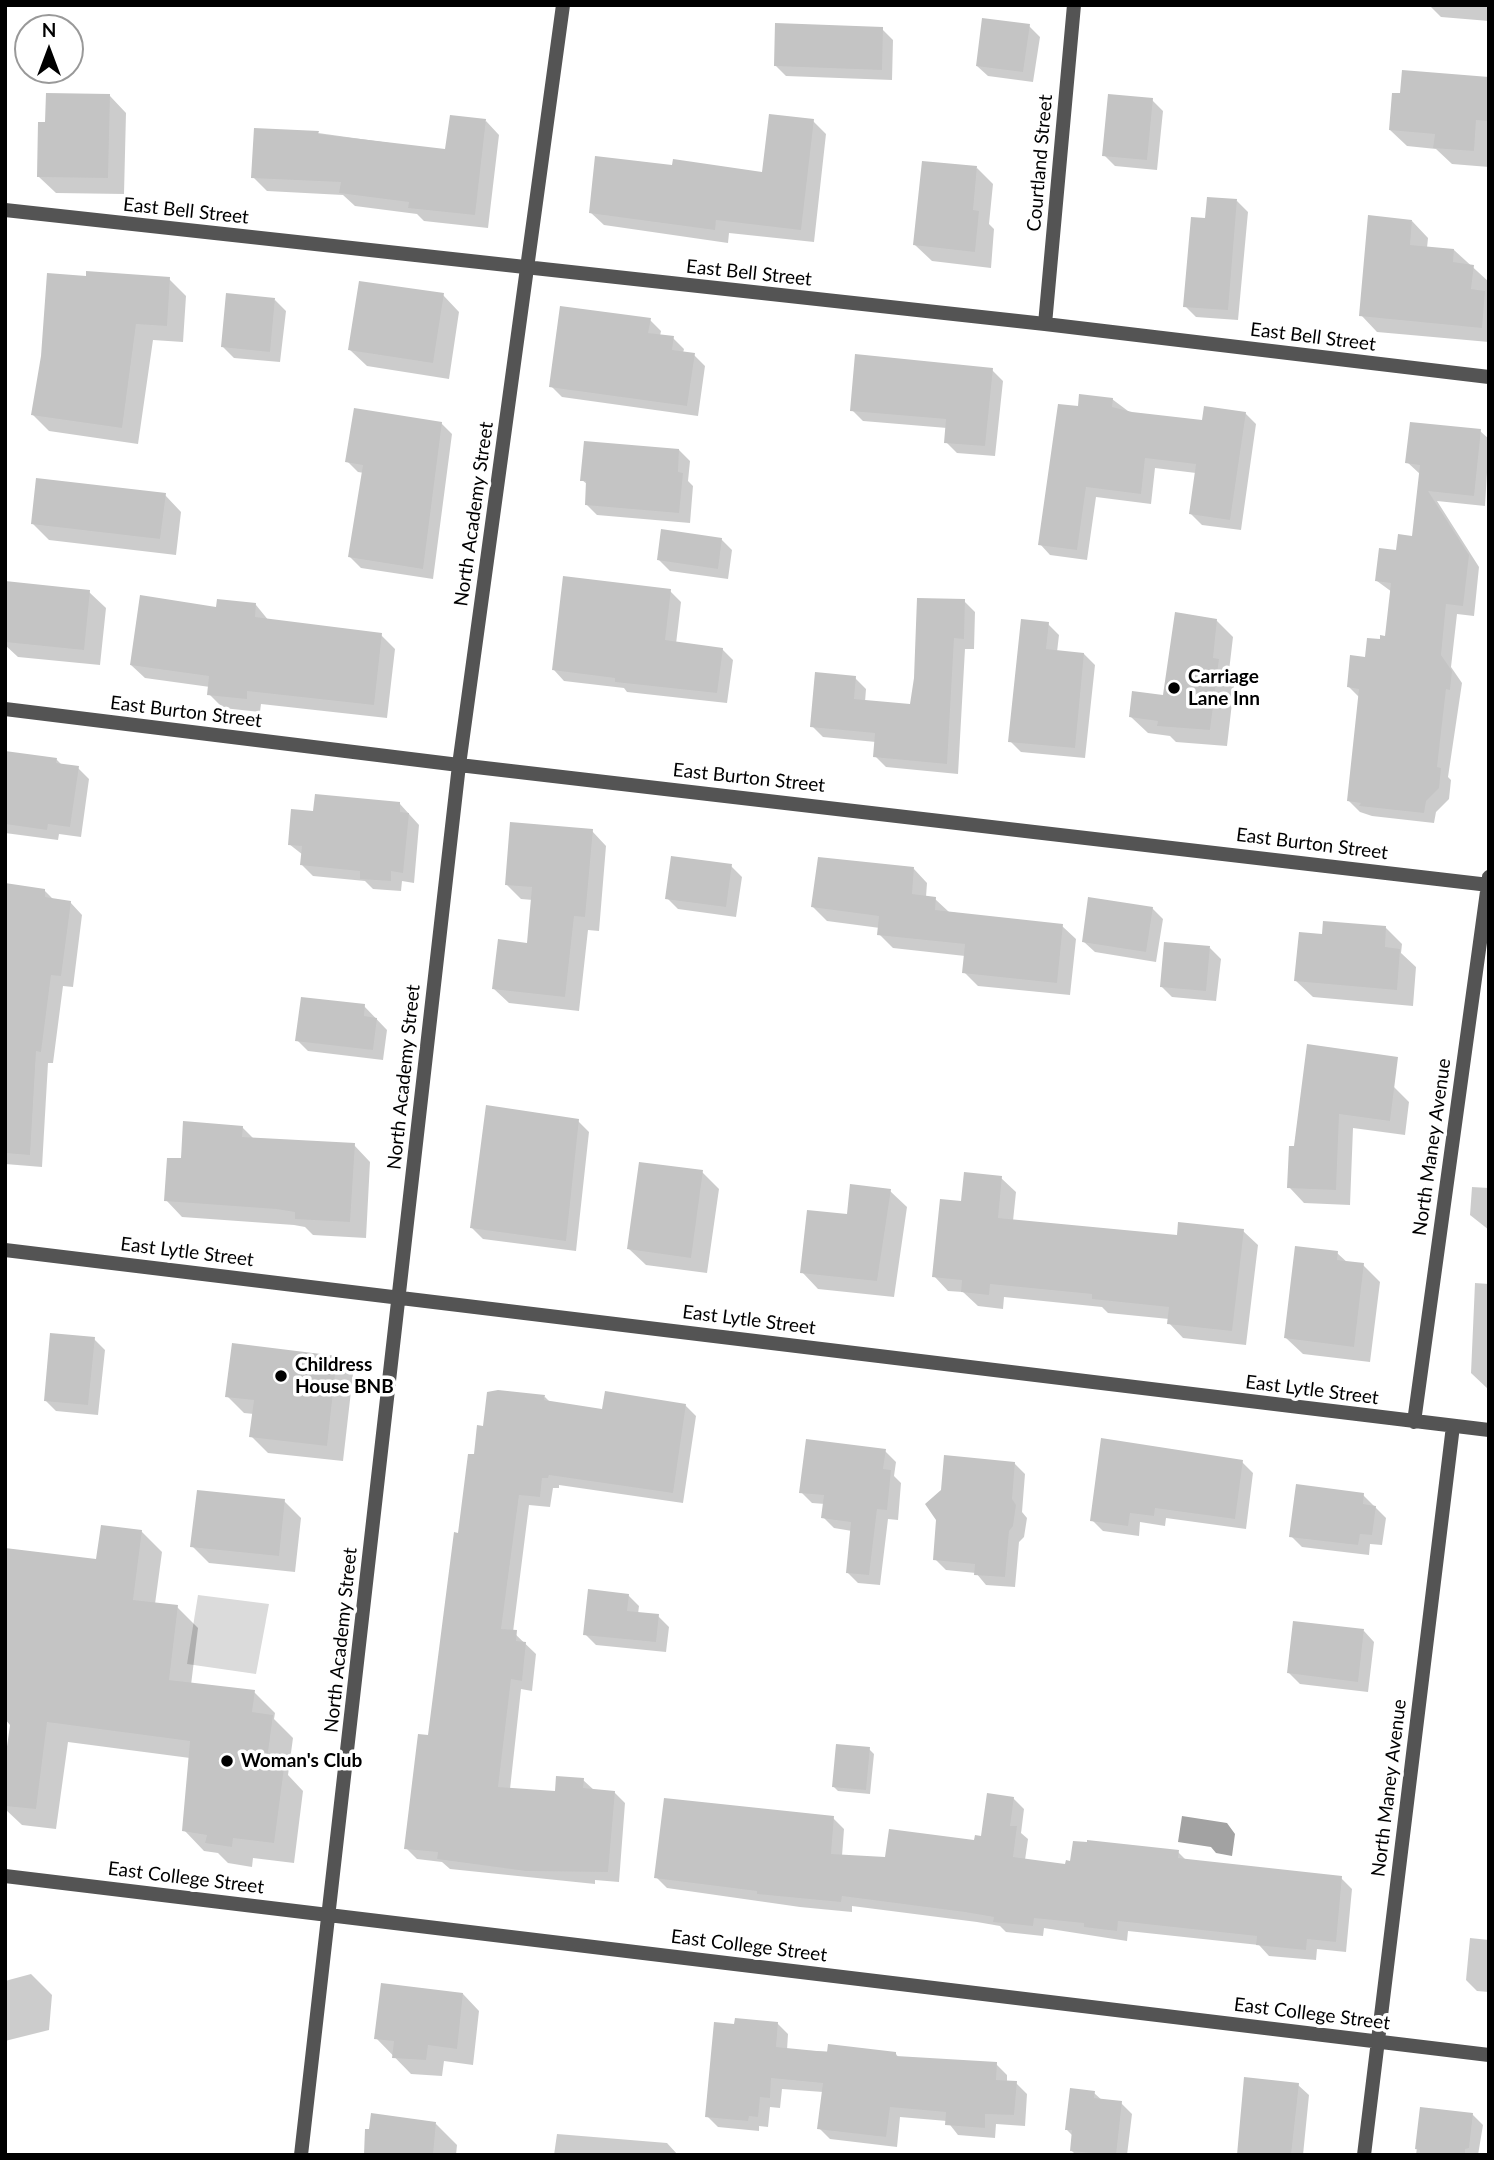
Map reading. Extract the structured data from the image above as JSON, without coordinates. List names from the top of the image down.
{
  "streets": {
    "street": [
      "Courtland Street",
      "East Bell Street",
      "North Academy Street",
      "East Burton Street",
      "North Maney Avenue",
      "East Lytle Street",
      "East College Street"
    ]
  },
  "crossings": [
    ["Courtland Street", "East Bell Street"],
    ["East Bell Street", "North Academy Street"],
    ["North Academy Street", "East Burton Street"],
    ["North Academy Street", "East Lytle Street"],
    ["North Academy Street", "East College Street"],
    ["East Burton Street", "North Maney Avenue"],
    ["North Maney Avenue", "East Lytle Street"],
    ["North Maney Avenue", "East College Street"]
  ],
  "places": ["Carriage Lane Inn", "Childress House BNB", "Woman's Club"],
  "north": "top"
}
